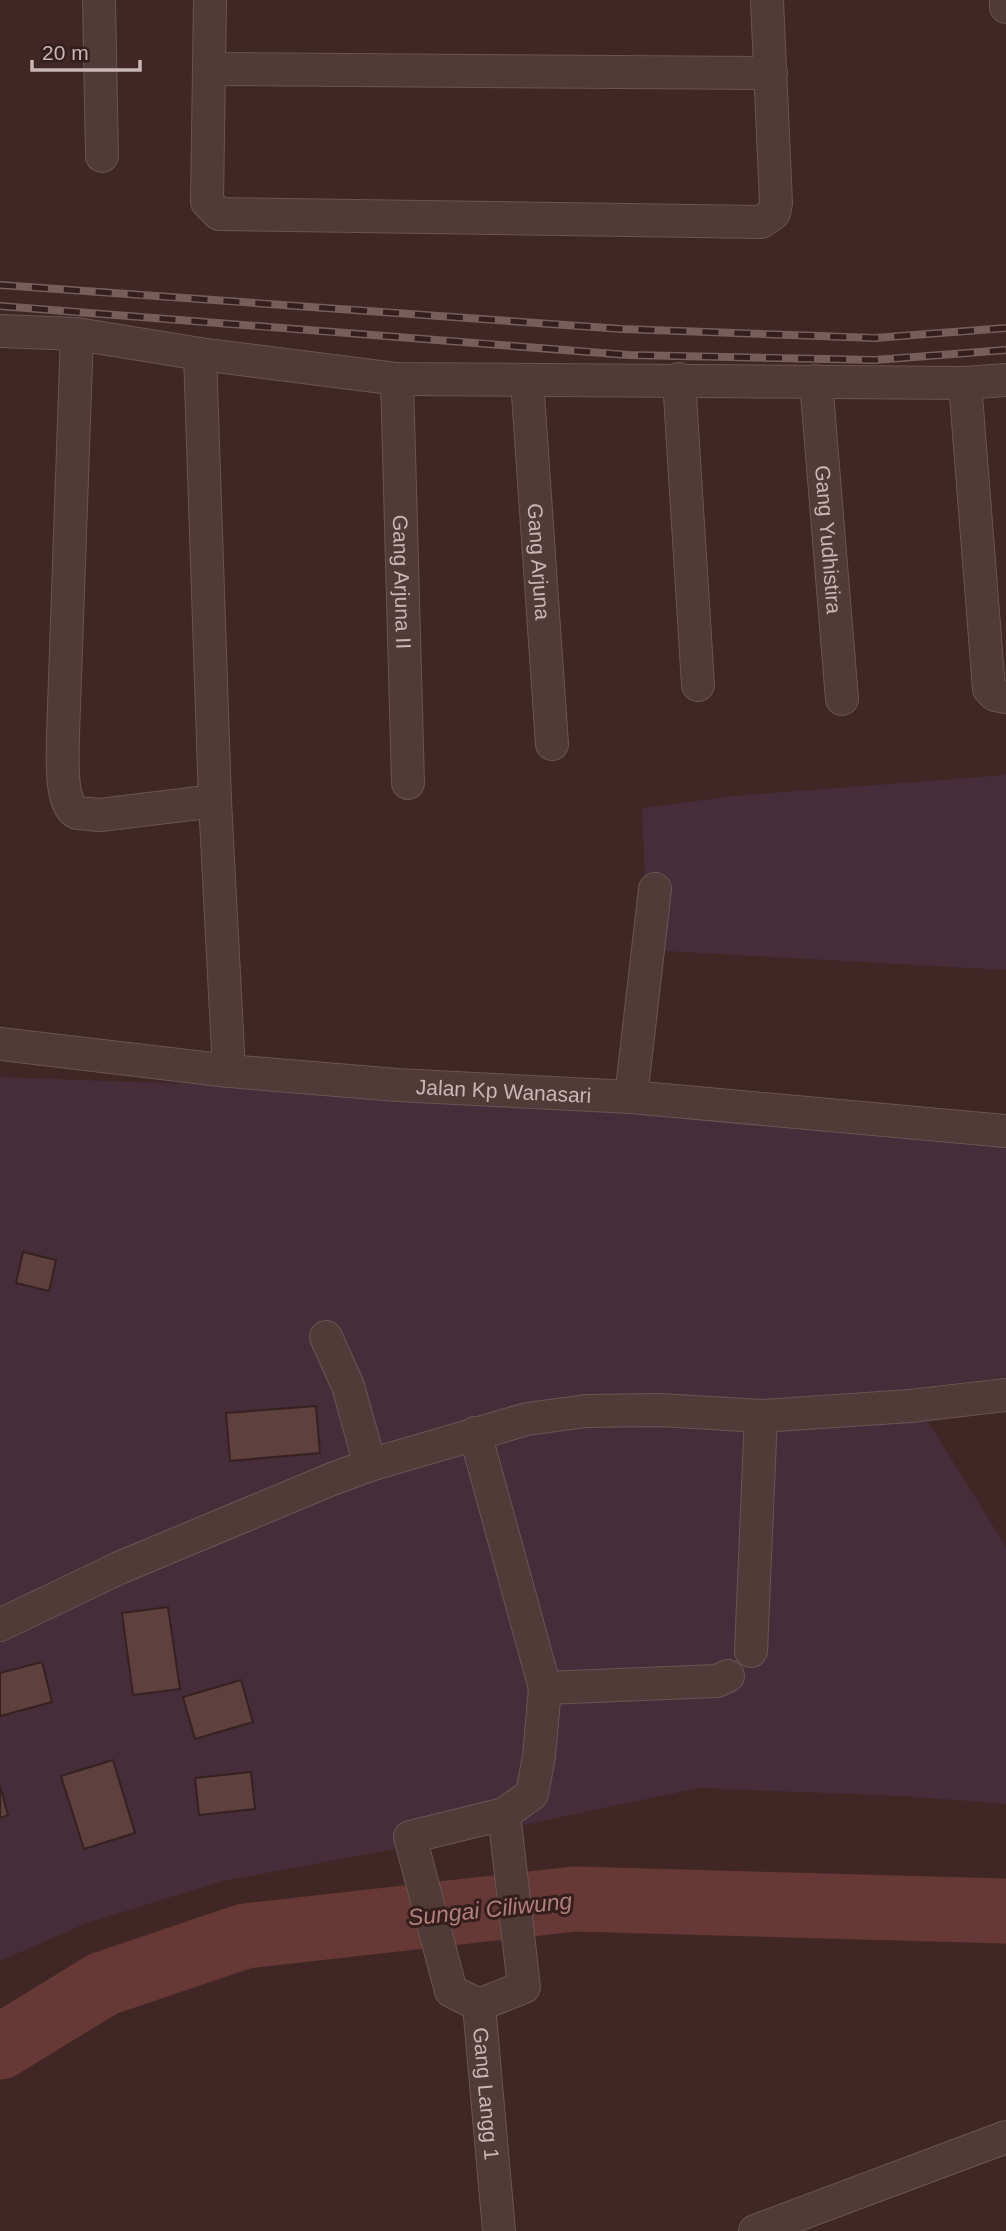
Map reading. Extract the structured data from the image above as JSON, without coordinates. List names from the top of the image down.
{
  "streets": {
    "street": [
      "Gang Yudhistira",
      "Gang Arjuna",
      "Gang Arjuna II",
      "Jalan Kp Wanasari",
      "Gang Langg 1"
    ]
  },
  "water": ["Sungai Ciliwung"],
  "scale_bar": "20 m"
}
